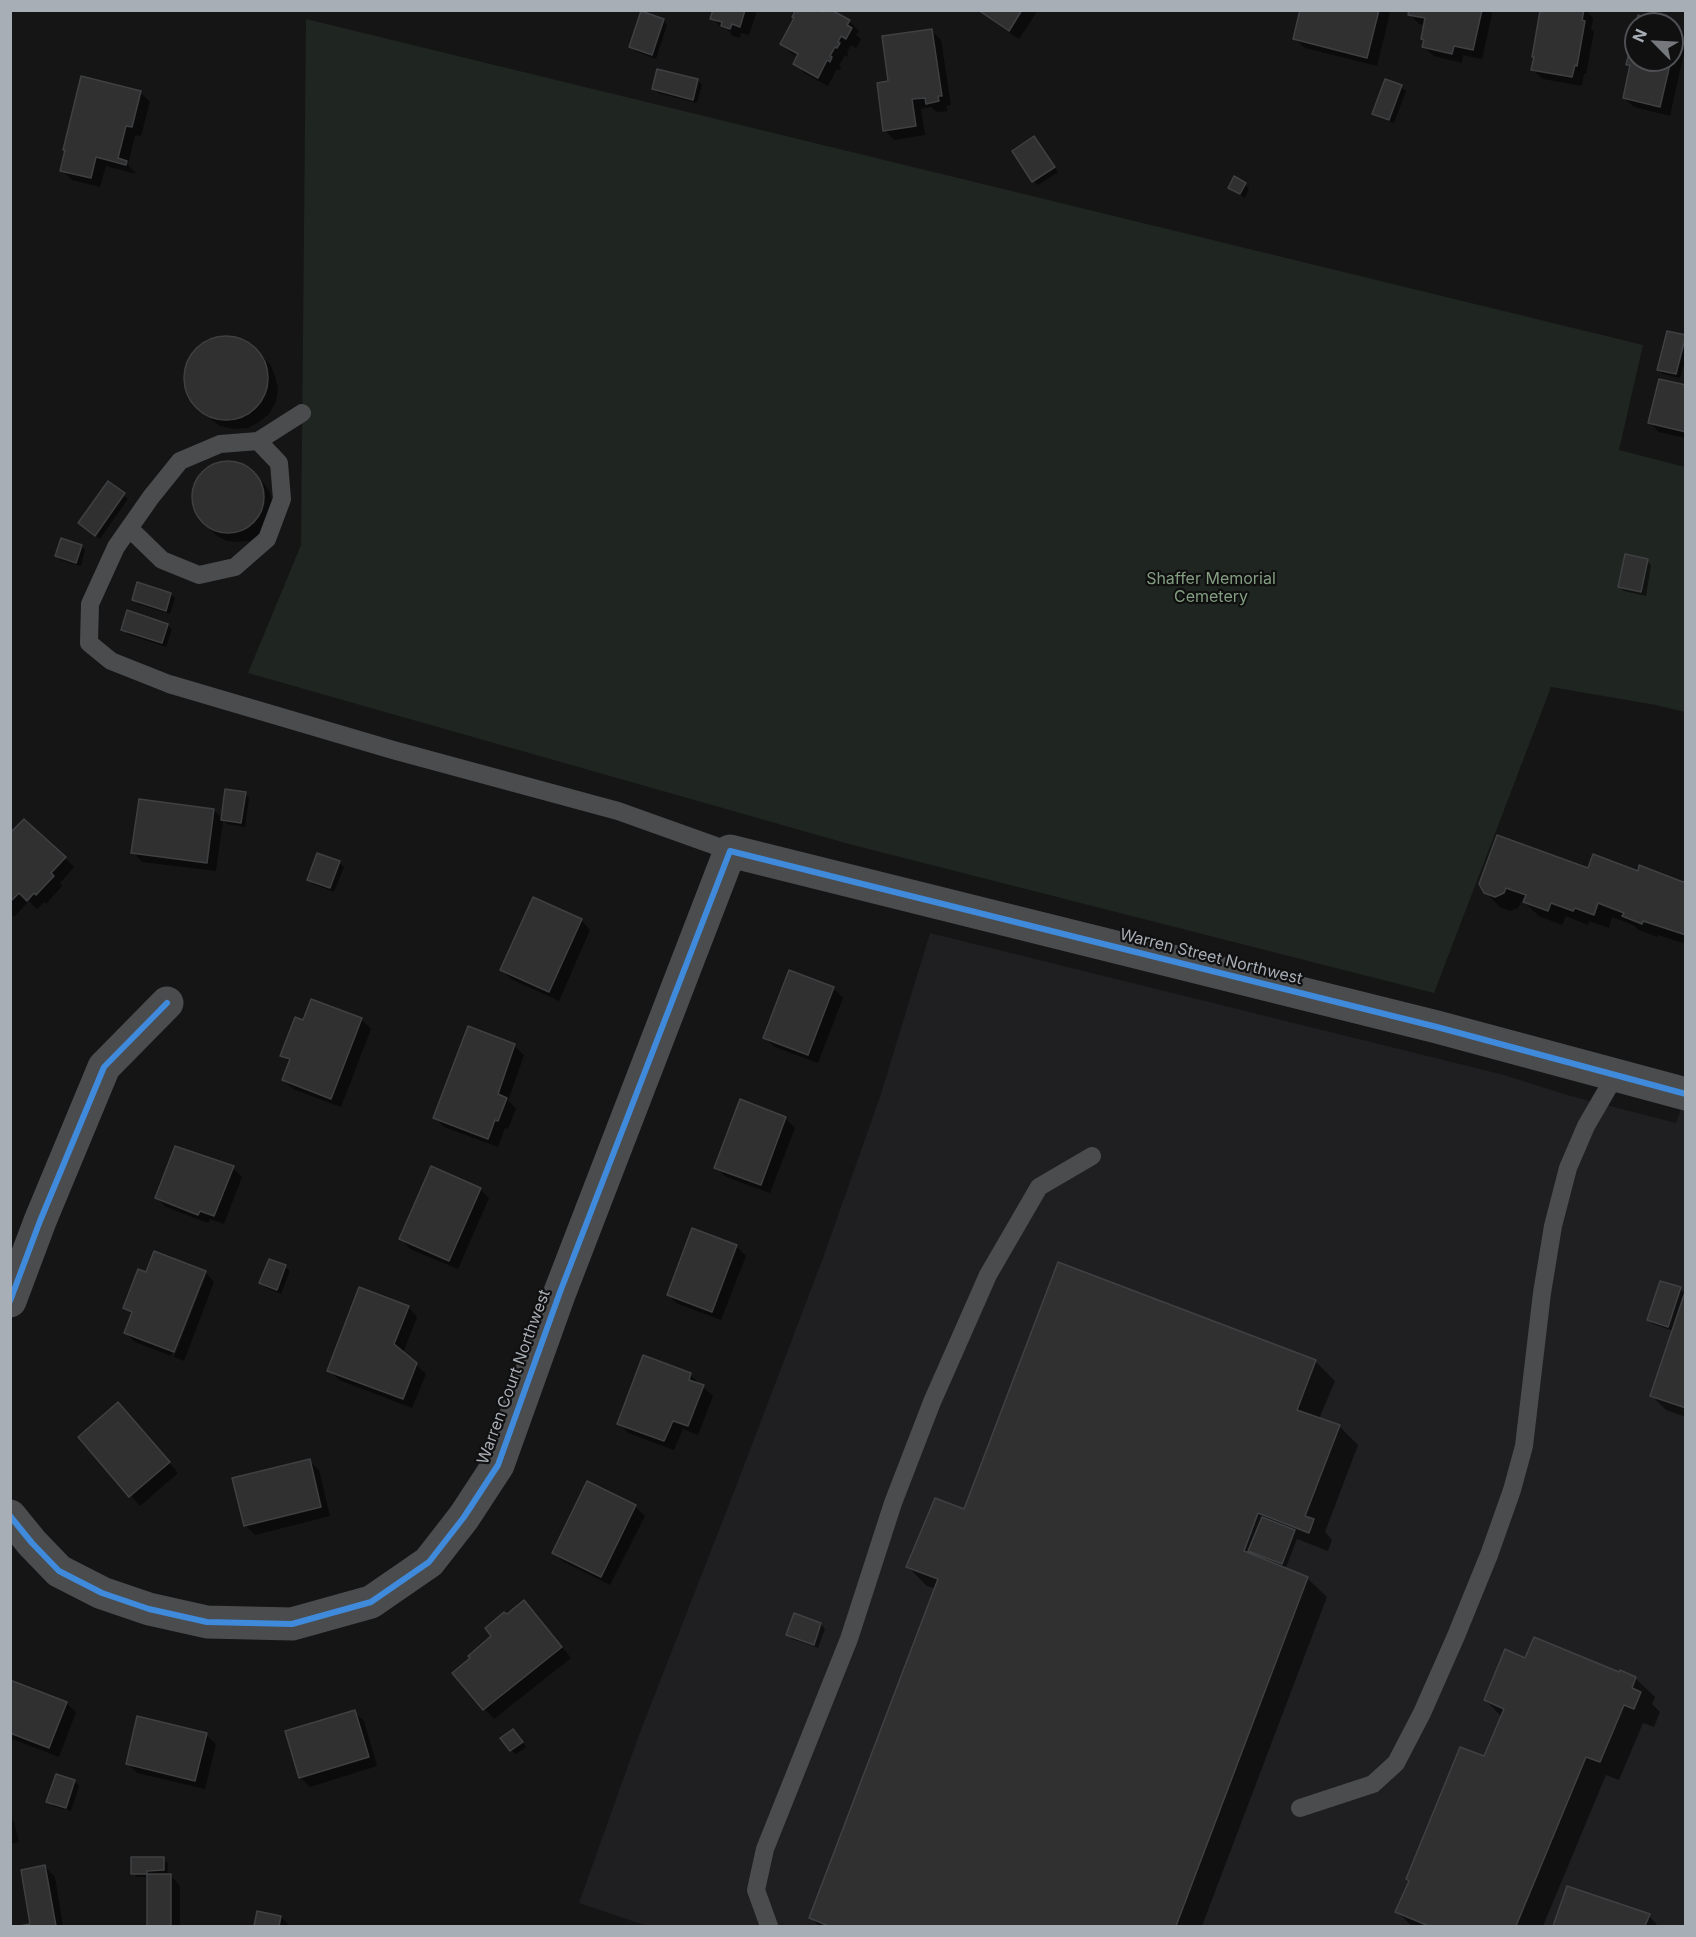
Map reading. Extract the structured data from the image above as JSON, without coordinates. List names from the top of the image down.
{
  "streets": {
    "street": ["Warren Street Northwest", "Warren Court Northwest"]
  },
  "crossings": [
    ["Warren Street Northwest", "Warren Court Northwest"]
  ],
  "parks": ["Shaffer Memorial Cemetery"],
  "north": "top left"
}
